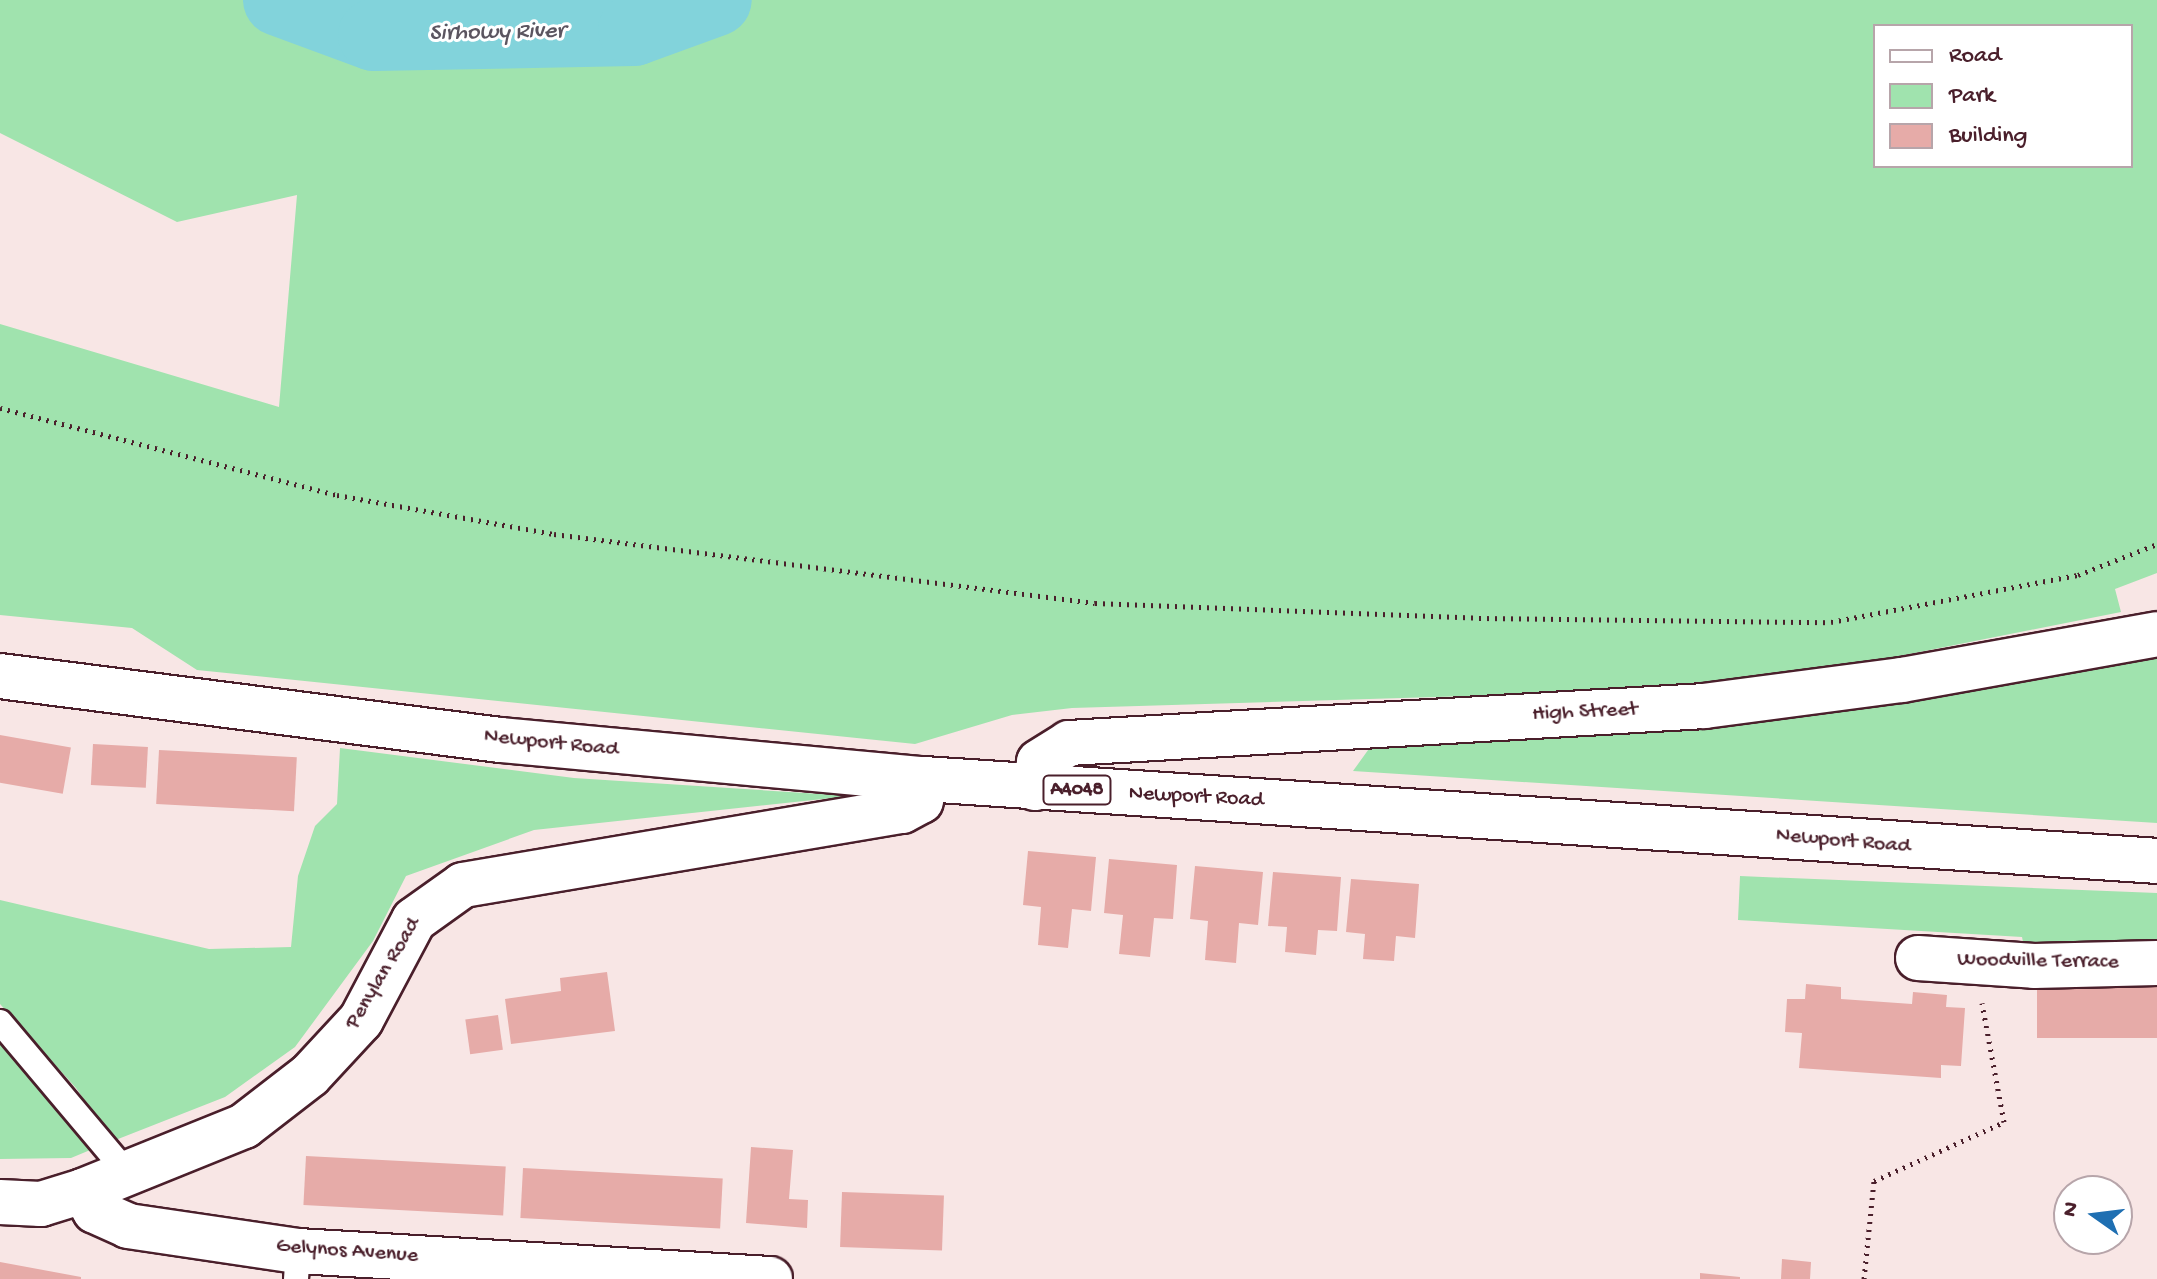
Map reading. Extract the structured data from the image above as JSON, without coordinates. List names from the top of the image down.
{
  "streets": {
    "main road": [
      "High Street",
      "Newport Road",
      "A4048",
      "Woodville Terrace",
      "Penylan Road",
      "Gelynos Avenue"
    ]
  },
  "crossings": [
    ["High Street", "Newport Road"],
    ["Newport Road", "Penylan Road"],
    ["Penylan Road", "Gelynos Avenue"]
  ],
  "water": ["Sirhowy River"],
  "legend": ["Road", "Park", "Building"],
  "north": "left"
}
